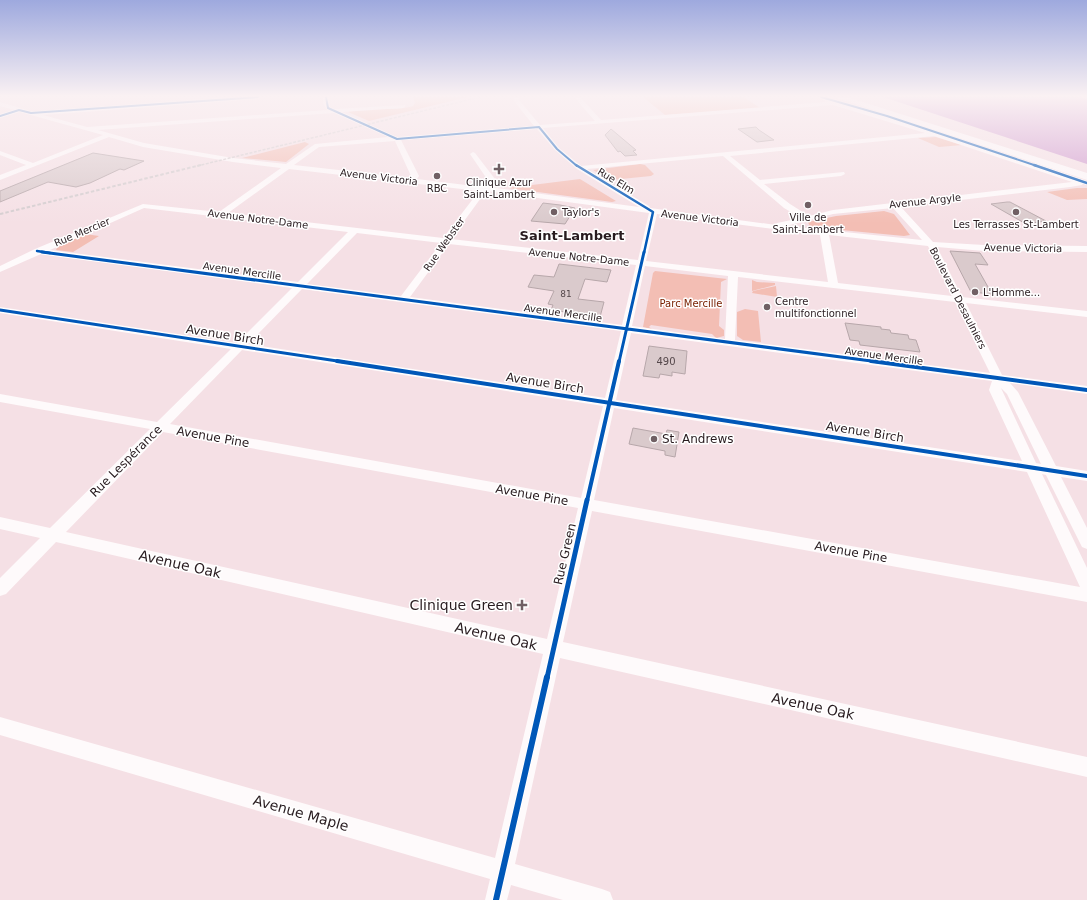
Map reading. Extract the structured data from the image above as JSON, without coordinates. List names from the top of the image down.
{
  "streets": {
    "street": [
      "Avenue Victoria",
      "Rue Elm",
      "Avenue Argyle",
      "Avenue Notre-Dame",
      "Rue Mercier",
      "Rue Webster",
      "Avenue Mercille",
      "Boulevard Desaulniers",
      "Avenue Birch",
      "Avenue Pine",
      "Rue Lespérance",
      "Rue Green",
      "Avenue Oak",
      "Avenue Maple"
    ]
  },
  "crossings": [
    ["Avenue Victoria", "Rue Elm"],
    ["Avenue Victoria", "Avenue Argyle"],
    ["Avenue Victoria", "Rue Webster"],
    ["Avenue Victoria", "Boulevard Desaulniers"],
    ["Avenue Victoria", "Rue Green"],
    ["Rue Elm", "Rue Green"],
    ["Avenue Argyle", "Boulevard Desaulniers"],
    ["Avenue Notre-Dame", "Rue Mercier"],
    ["Avenue Notre-Dame", "Rue Webster"],
    ["Avenue Notre-Dame", "Boulevard Desaulniers"],
    ["Avenue Notre-Dame", "Rue Lespérance"],
    ["Avenue Notre-Dame", "Rue Green"],
    ["Rue Mercier", "Avenue Mercille"],
    ["Rue Webster", "Avenue Mercille"],
    ["Avenue Mercille", "Boulevard Desaulniers"],
    ["Avenue Mercille", "Rue Lespérance"],
    ["Avenue Mercille", "Rue Green"],
    ["Boulevard Desaulniers", "Avenue Birch"],
    ["Avenue Birch", "Rue Lespérance"],
    ["Avenue Birch", "Rue Green"],
    ["Avenue Pine", "Rue Lespérance"],
    ["Avenue Pine", "Rue Green"],
    ["Rue Lespérance", "Avenue Oak"],
    ["Rue Green", "Avenue Oak"],
    ["Rue Green", "Avenue Maple"]
  ],
  "districts": ["Saint-Lambert"],
  "parks": ["Parc Mercille"],
  "places": {
    "health": ["Clinique Azur Saint-Lambert", "Clinique Green"],
    "other": [
      "RBC",
      "Ville de Saint-Lambert",
      "Taylor's",
      "Les Terrasses St-Lambert",
      "L'Homme...",
      "Centre multifonctionnel",
      "St. Andrews"
    ]
  },
  "house_numbers": ["81", "490"]
}
